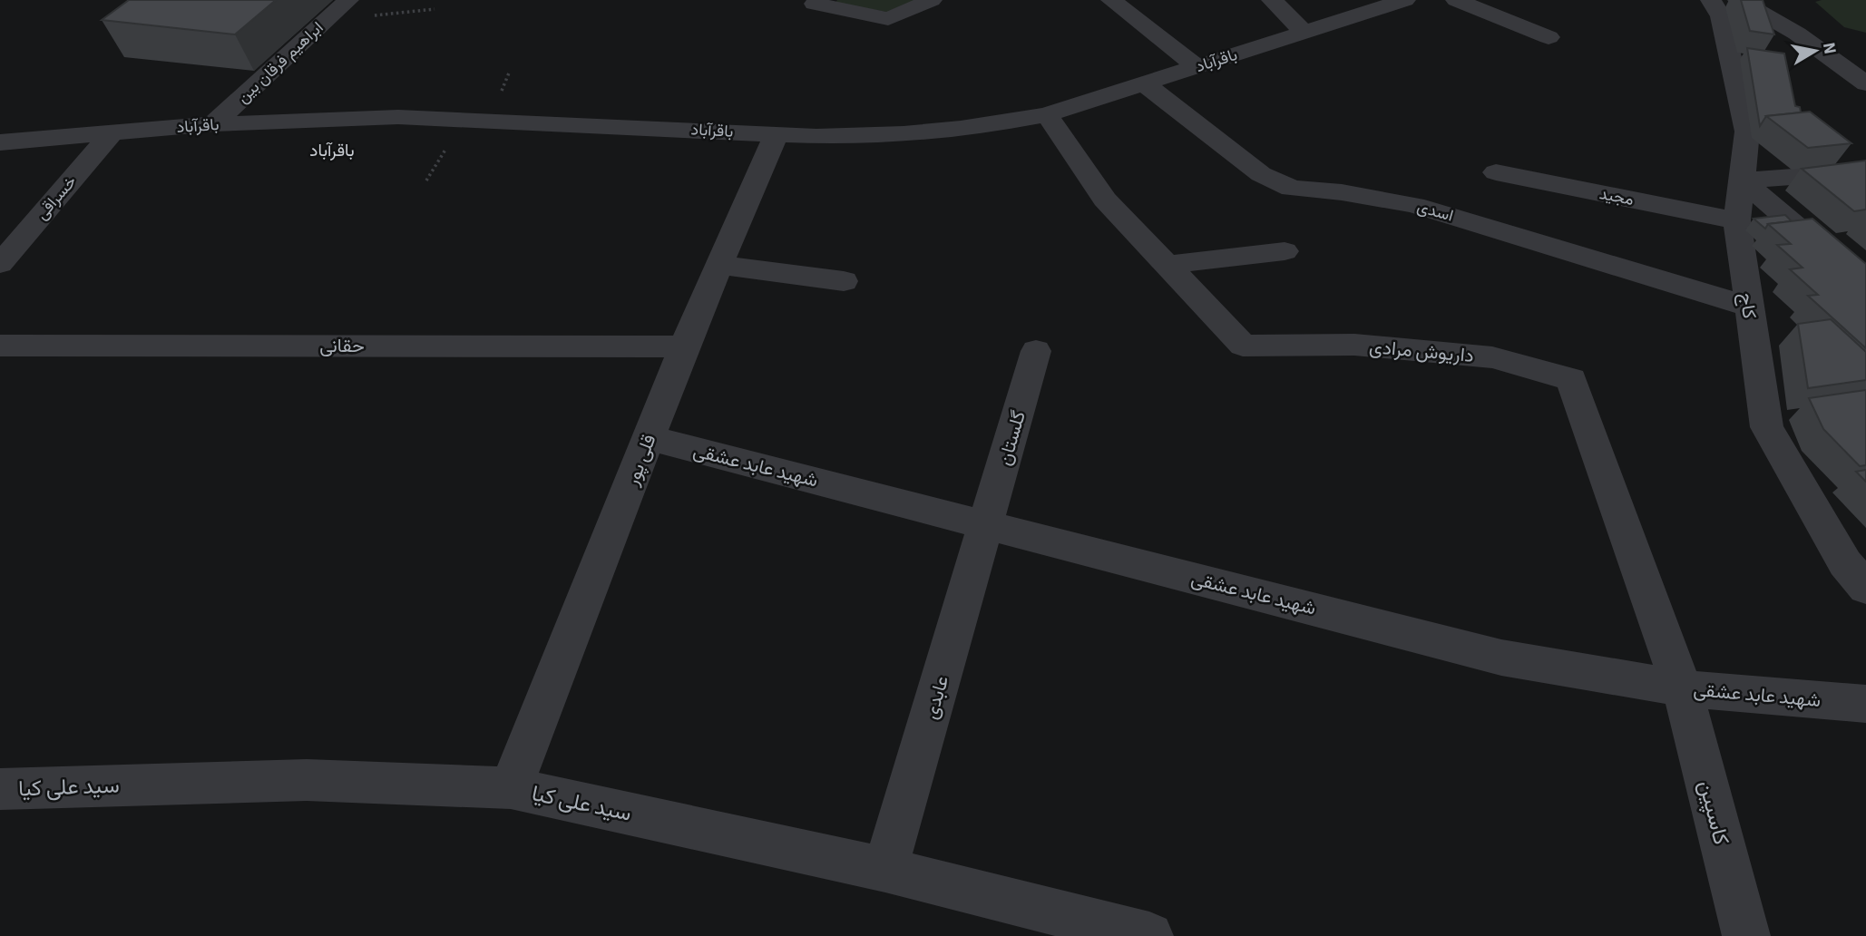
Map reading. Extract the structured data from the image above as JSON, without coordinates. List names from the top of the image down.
{
  "streets": {
    "street": [
      "باقرآباد",
      "ابراهیم فرقان بین",
      "مجید",
      "خسراقی",
      "اسدی",
      "کاج",
      "حقانی",
      "داریوش مرادی",
      "گلستان",
      "قلی پور",
      "شهید عابد عشقی",
      "عابدی",
      "سید علی کیا",
      "کاسپین"
    ]
  },
  "crossings": [
    ["باقرآباد", "ابراهیم فرقان بین"],
    ["باقرآباد", "خسراقی"],
    ["باقرآباد", "اسدی"],
    ["باقرآباد", "داریوش مرادی"],
    ["باقرآباد", "قلی پور"],
    ["مجید", "کاج"],
    ["اسدی", "کاج"],
    ["حقانی", "قلی پور"],
    ["داریوش مرادی", "شهید عابد عشقی"],
    ["داریوش مرادی", "کاسپین"],
    ["گلستان", "شهید عابد عشقی"],
    ["گلستان", "عابدی"],
    ["قلی پور", "شهید عابد عشقی"],
    ["قلی پور", "سید علی کیا"],
    ["شهید عابد عشقی", "عابدی"],
    ["شهید عابد عشقی", "کاسپین"],
    ["عابدی", "سید علی کیا"]
  ],
  "districts": ["باقرآباد"],
  "north": "right"
}
